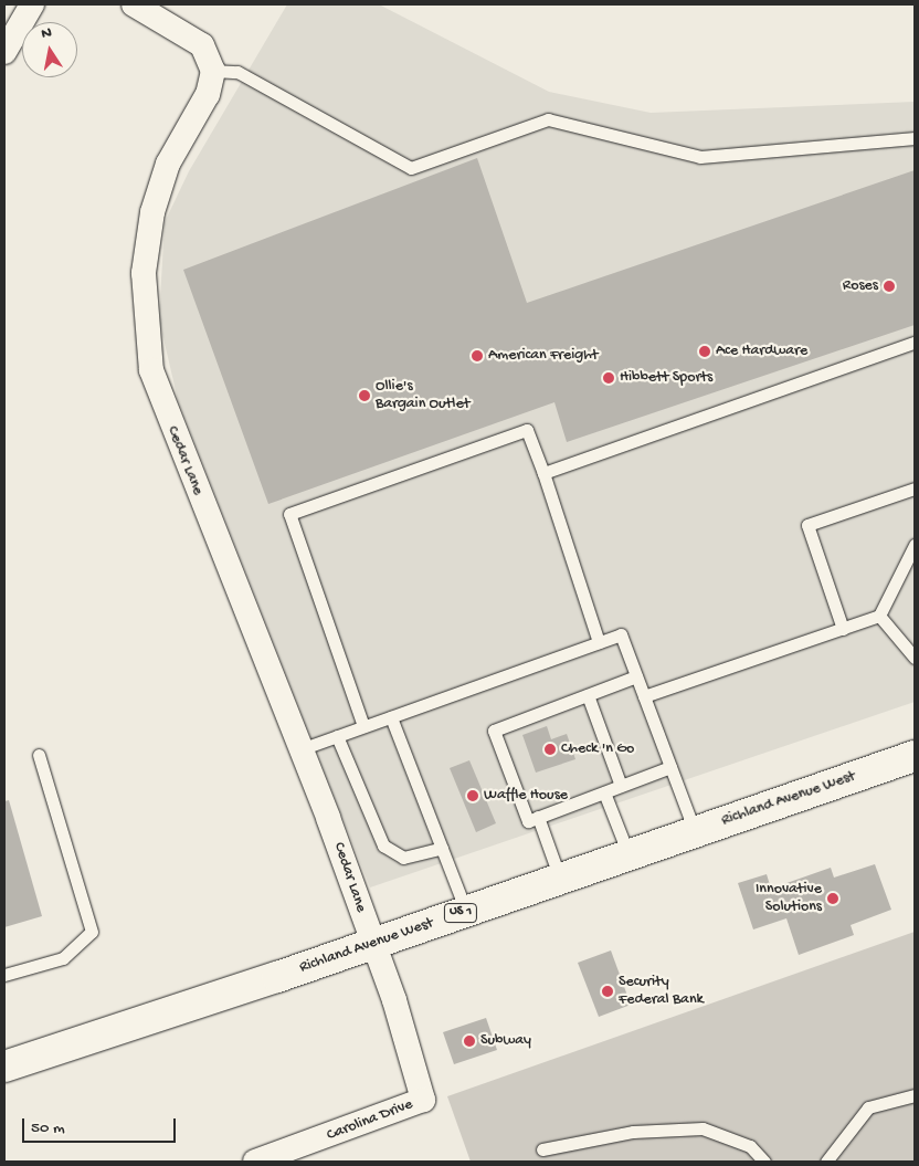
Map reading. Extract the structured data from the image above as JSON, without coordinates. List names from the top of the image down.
{
  "streets": {
    "main road": ["Richland Avenue West", "US 1"],
    "street": ["Cedar Lane", "Carolina Drive"]
  },
  "crossings": [
    ["Cedar Lane", "Richland Avenue West"],
    ["Cedar Lane", "Carolina Drive"],
    ["Richland Avenue West", "Carolina Drive"]
  ],
  "places": [
    "Roses",
    "Ace Hardware",
    "American Freight",
    "Hibbett Sports",
    "Ollie's Bargain Outlet",
    "Check 'n Go",
    "Waffle House",
    "Innovative Solutions",
    "Security Federal Bank",
    "Subway"
  ],
  "scale_bar": "50 m",
  "north": "top"
}
